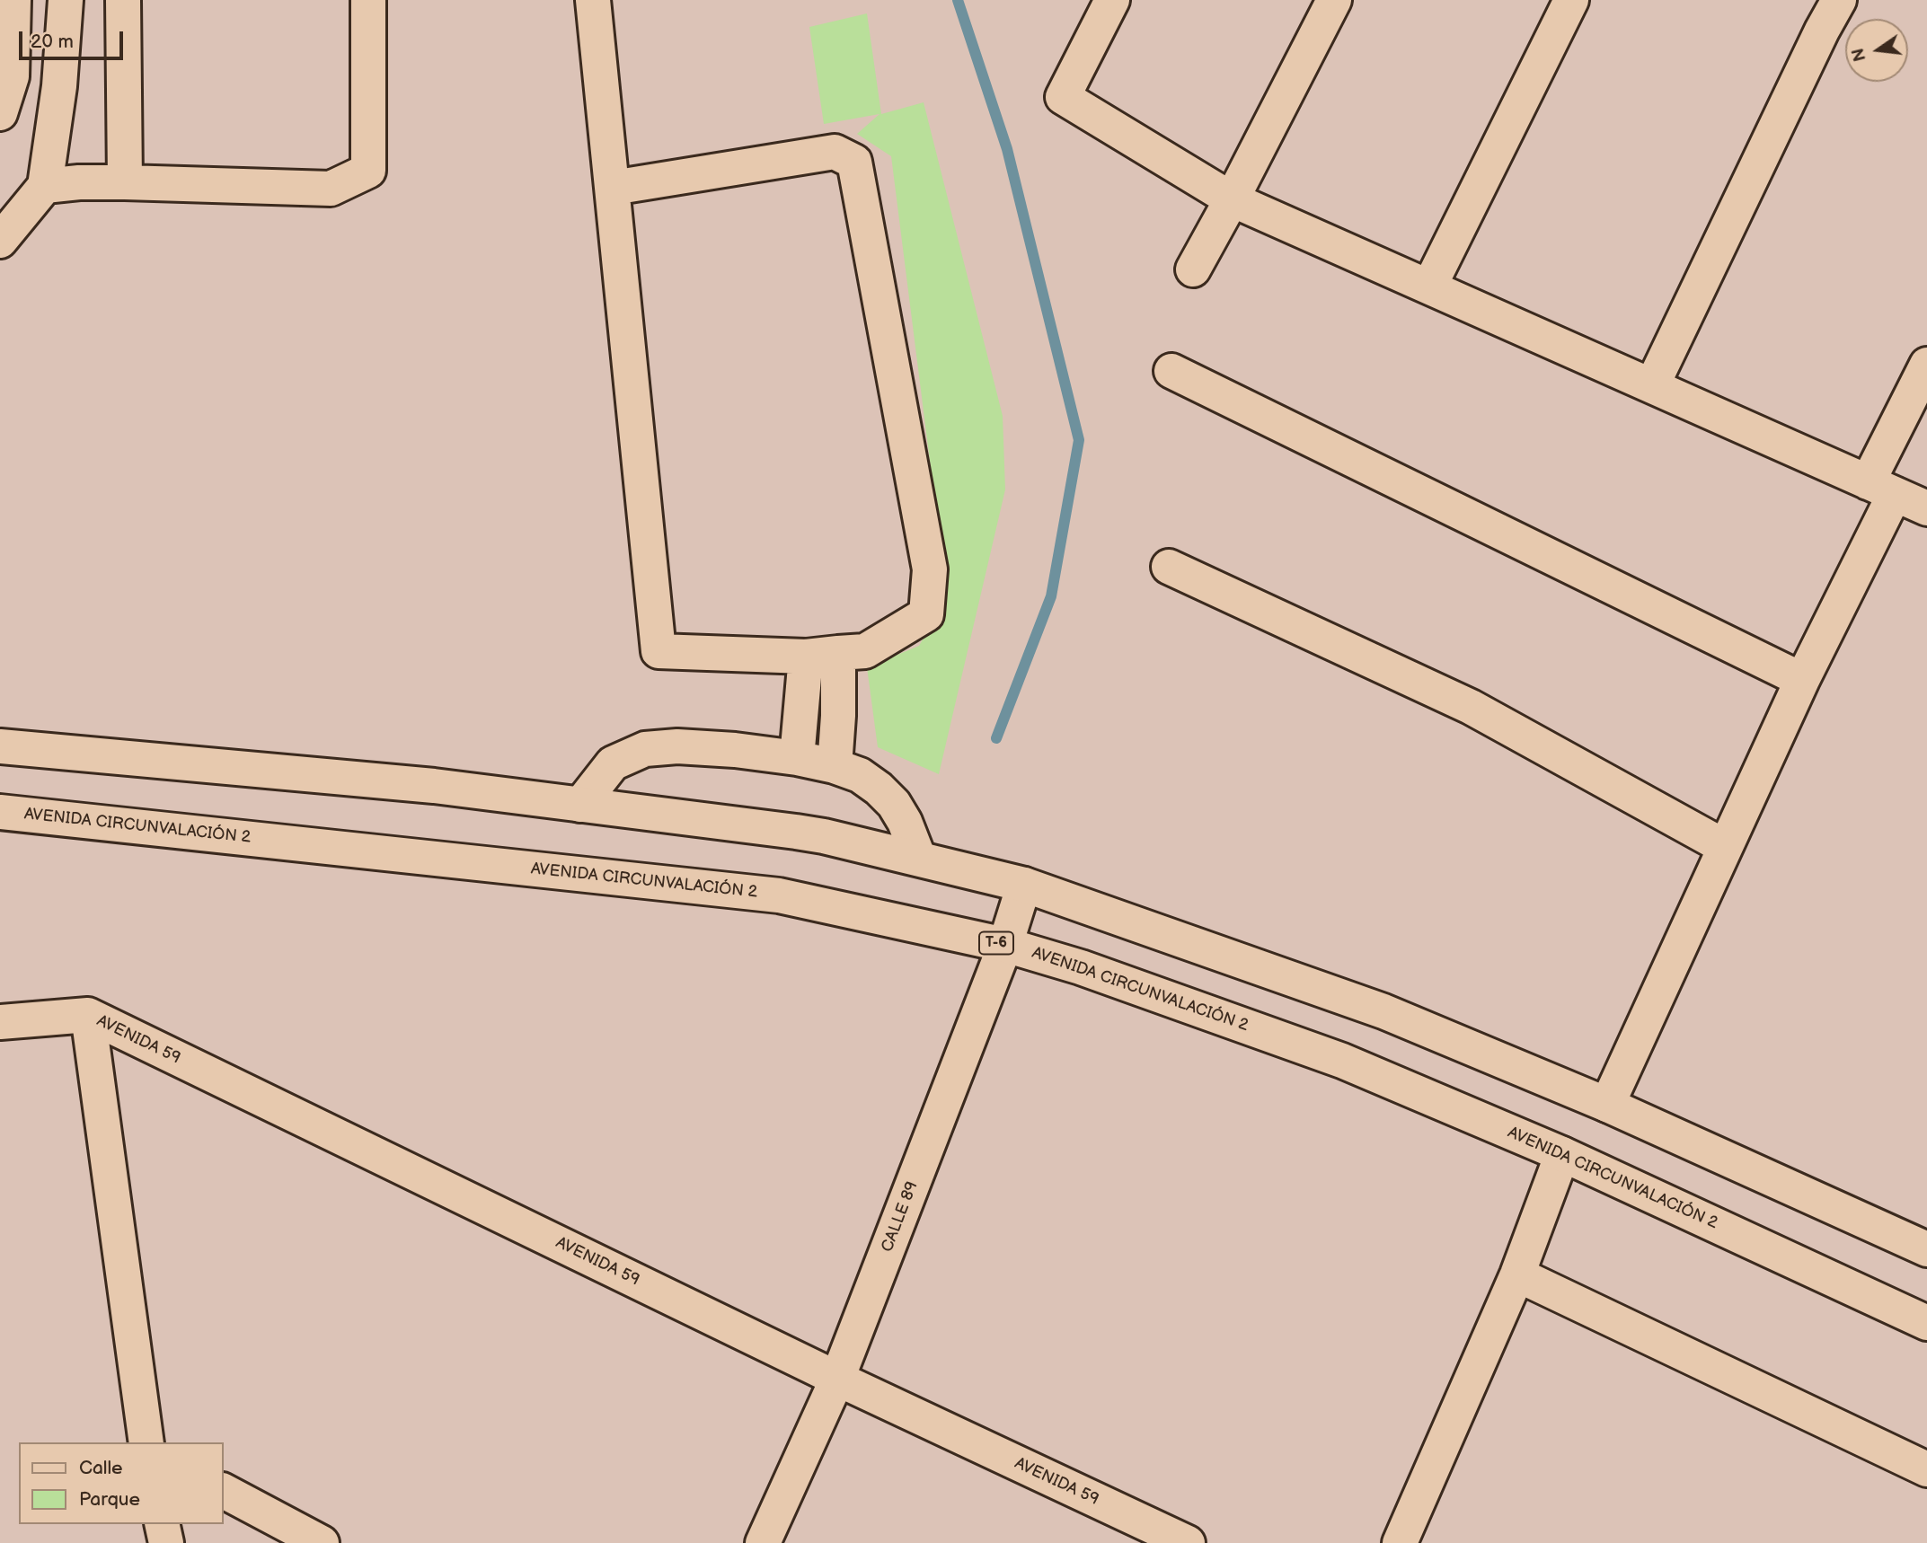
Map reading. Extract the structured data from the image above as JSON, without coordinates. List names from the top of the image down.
{
  "streets": {
    "main road": [
      "AVENIDA CIRCUNVALACIÓN 2",
      "T-6",
      "AVENIDA 59",
      "CALLE 89"
    ]
  },
  "crossings": [
    ["AVENIDA CIRCUNVALACIÓN 2", "CALLE 89"],
    ["AVENIDA 59", "CALLE 89"]
  ],
  "legend": ["Calle", "Parque"],
  "scale_bar": "20 m",
  "north": "left"
}
